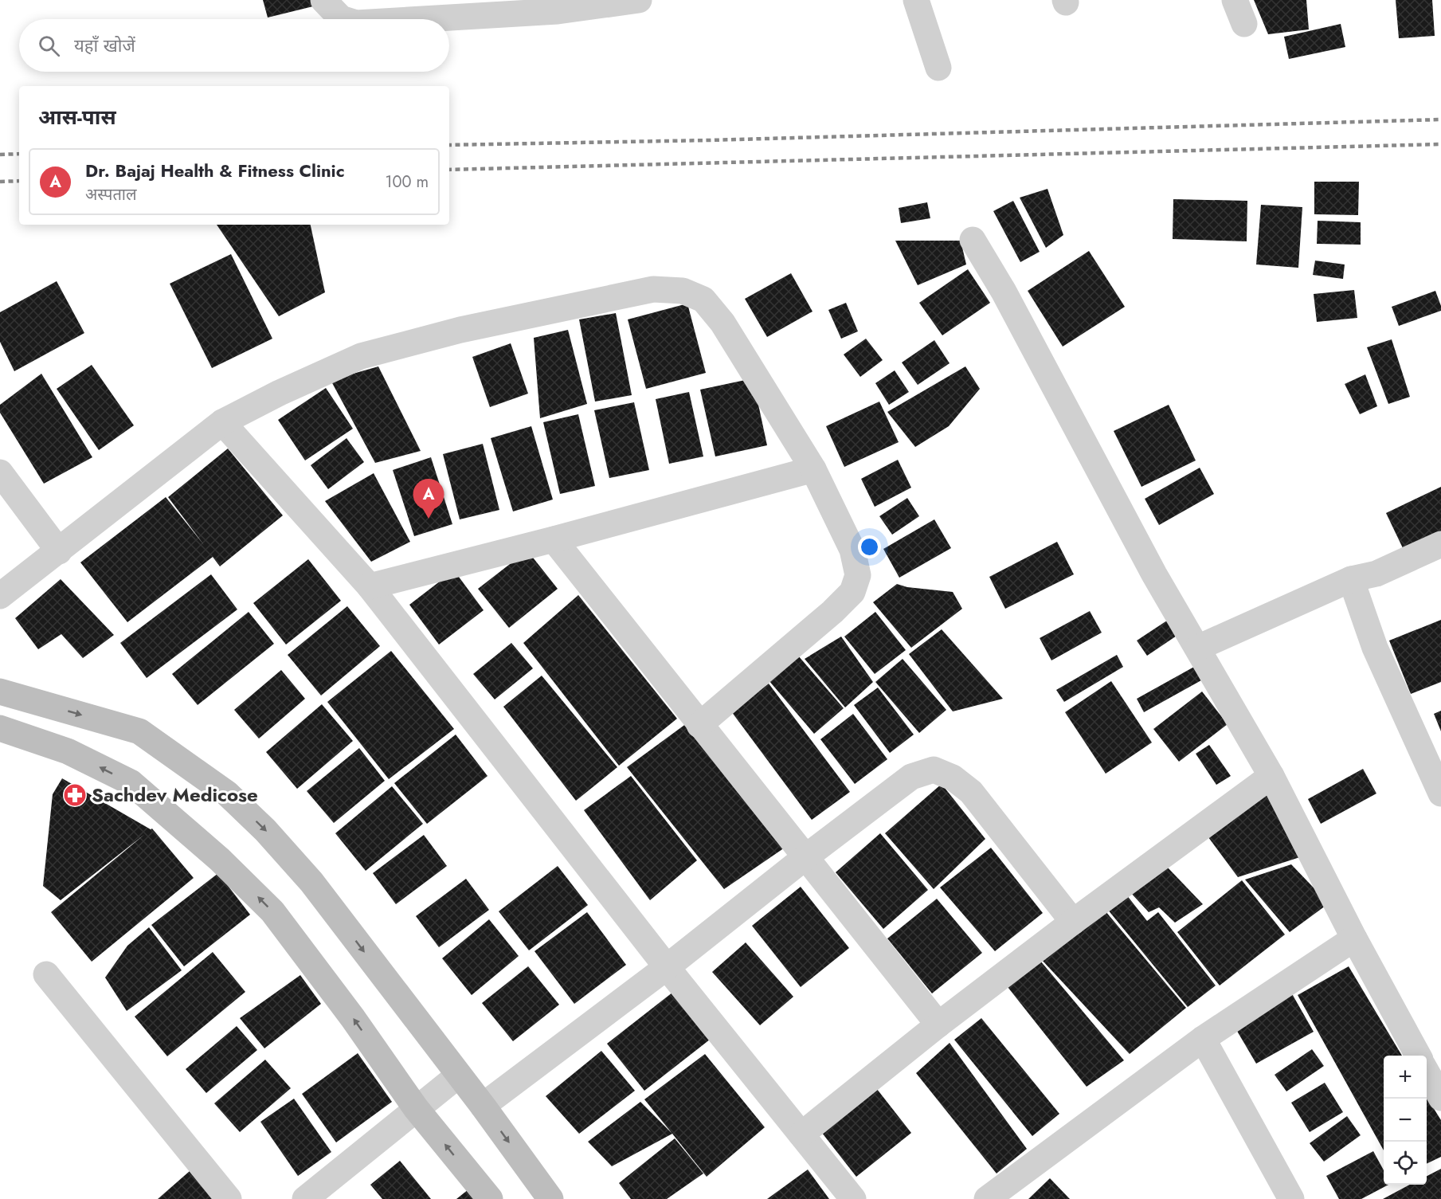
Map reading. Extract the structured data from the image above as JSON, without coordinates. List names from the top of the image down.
{
  "places": {
    "pharmacy": ["Sachdev Medicose"]
  },
  "page": {
    "search": "यहाँ खोजें",
    "heading": "आस-पास",
    "list": [
      {
        "mark": "A",
        "name": "Dr. Bajaj Health & Fitness Clinic",
        "note": "अस्पताल",
        "value": "100 m"
      }
    ],
    "pins": "A",
    "map_buttons": ["+", "−"]
  }
}
